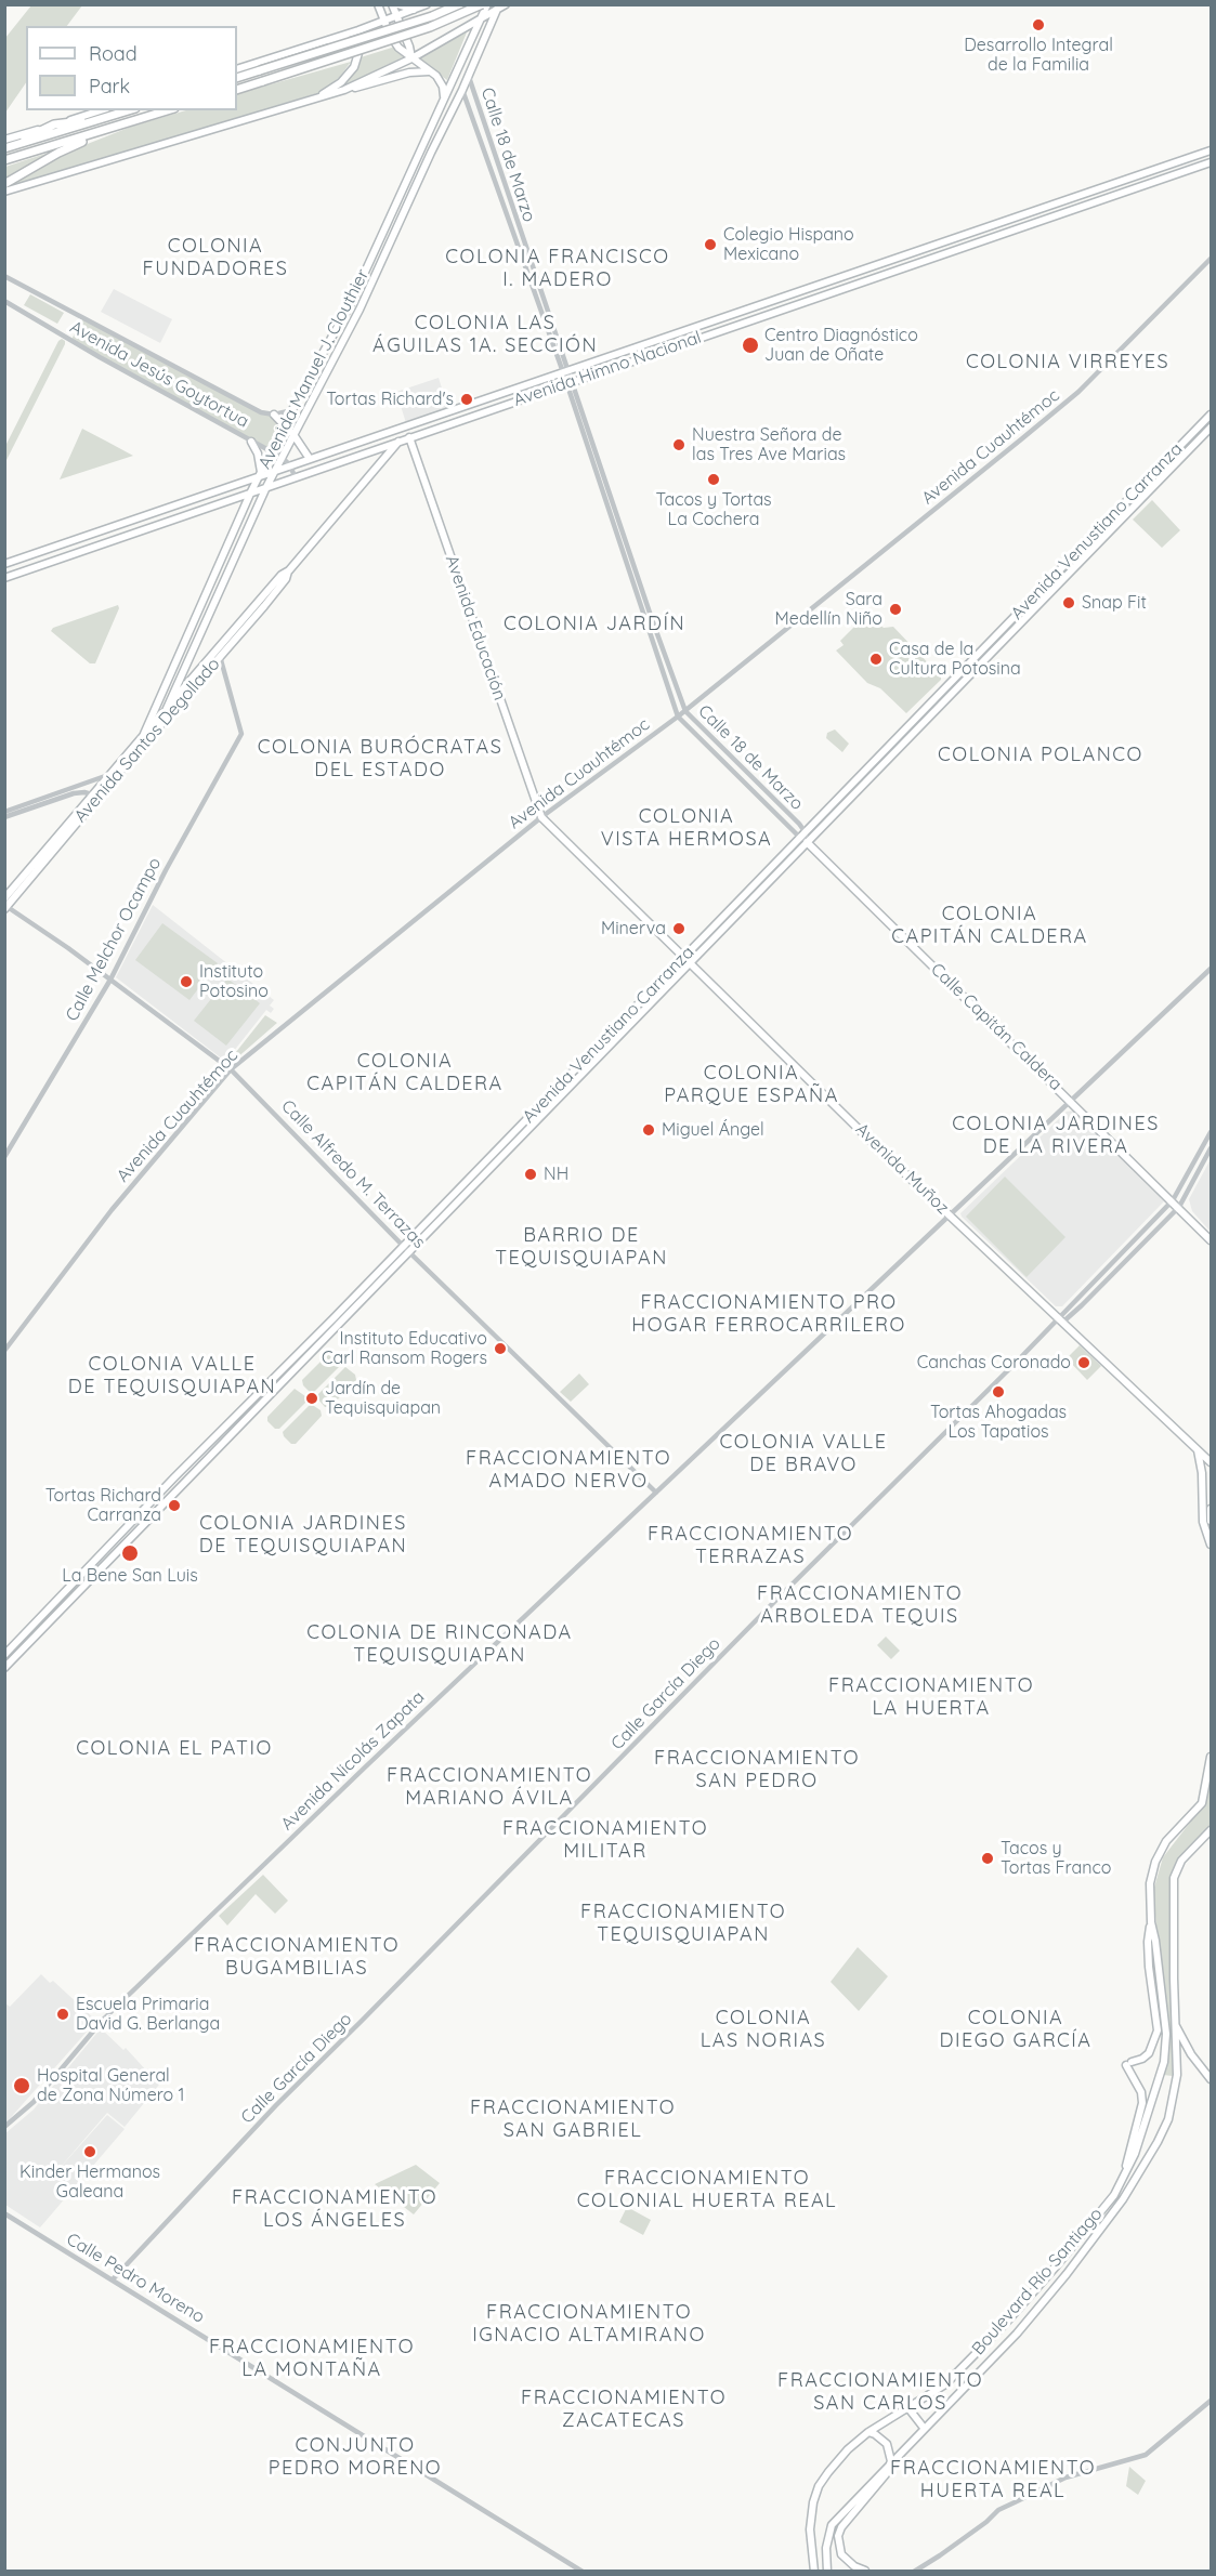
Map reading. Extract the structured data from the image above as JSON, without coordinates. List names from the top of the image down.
{
  "streets": {
    "main road": [
      "Avenida Manuel J. Clouthier",
      "Avenida Himno Nacional",
      "Avenida Venustiano Carranza",
      "Avenida Educación",
      "Avenida Santos Degollado",
      "Calle Capitán Caldera",
      "Avenida Muñoz",
      "Boulevard Río Santiago"
    ],
    "street": [
      "Calle 18 de Marzo",
      "Avenida Jesús Goytortua",
      "Avenida Cuauhtémoc",
      "Calle Melchor Ocampo",
      "Calle Alfredo M. Terrazas",
      "Calle García Diego",
      "Avenida Nicolás Zapata",
      "Calle Pedro Moreno"
    ]
  },
  "crossings": [
    ["Calle 18 de Marzo", "Avenida Manuel J. Clouthier"],
    ["Calle 18 de Marzo", "Avenida Himno Nacional"],
    ["Calle 18 de Marzo", "Avenida Cuauhtémoc"],
    ["Calle 18 de Marzo", "Avenida Venustiano Carranza"],
    ["Calle 18 de Marzo", "Calle Capitán Caldera"],
    ["Avenida Manuel J. Clouthier", "Avenida Himno Nacional"],
    ["Avenida Manuel J. Clouthier", "Avenida Jesús Goytortua"],
    ["Avenida Manuel J. Clouthier", "Avenida Santos Degollado"],
    ["Avenida Himno Nacional", "Avenida Jesús Goytortua"],
    ["Avenida Himno Nacional", "Avenida Educación"],
    ["Avenida Himno Nacional", "Avenida Santos Degollado"],
    ["Avenida Cuauhtémoc", "Avenida Educación"],
    ["Avenida Cuauhtémoc", "Avenida Muñoz"],
    ["Avenida Cuauhtémoc", "Calle Alfredo M. Terrazas"],
    ["Avenida Venustiano Carranza", "Calle Capitán Caldera"],
    ["Avenida Venustiano Carranza", "Avenida Muñoz"],
    ["Avenida Venustiano Carranza", "Calle Alfredo M. Terrazas"],
    ["Avenida Educación", "Avenida Muñoz"],
    ["Avenida Santos Degollado", "Calle Melchor Ocampo"],
    ["Avenida Santos Degollado", "Calle Alfredo M. Terrazas"],
    ["Calle Melchor Ocampo", "Calle Alfredo M. Terrazas"],
    ["Calle Capitán Caldera", "Avenida Nicolás Zapata"],
    ["Avenida Muñoz", "Calle García Diego"],
    ["Avenida Muñoz", "Avenida Nicolás Zapata"],
    ["Calle Alfredo M. Terrazas", "Avenida Nicolás Zapata"],
    ["Calle García Diego", "Calle Pedro Moreno"]
  ],
  "districts": [
    "COLONIA FUNDADORES",
    "COLONIA FRANCISCO I. MADERO",
    "COLONIA LAS ÁGUILAS 1A. SECCIÓN",
    "COLONIA VIRREYES",
    "COLONIA JARDÍN",
    "COLONIA BURÓCRATAS DEL ESTADO",
    "COLONIA POLANCO",
    "COLONIA VISTA HERMOSA",
    "COLONIA CAPITÁN CALDERA",
    "COLONIA CAPITÁN CALDERA",
    "COLONIA PARQUE ESPAÑA",
    "COLONIA JARDINES DE LA RIVERA",
    "BARRIO DE TEQUISQUIAPAN",
    "FRACCIONAMIENTO PRO HOGAR FERROCARRILERO",
    "COLONIA VALLE DE TEQUISQUIAPAN",
    "COLONIA VALLE DE BRAVO",
    "FRACCIONAMIENTO AMADO NERVO",
    "COLONIA JARDINES DE TEQUISQUIAPAN",
    "FRACCIONAMIENTO TERRAZAS",
    "FRACCIONAMIENTO ARBOLEDA TEQUIS",
    "COLONIA DE RINCONADA TEQUISQUIAPAN",
    "FRACCIONAMIENTO LA HUERTA",
    "COLONIA EL PATIO",
    "FRACCIONAMIENTO SAN PEDRO",
    "FRACCIONAMIENTO MARIANO ÁVILA",
    "FRACCIONAMIENTO MILITAR",
    "FRACCIONAMIENTO TEQUISQUIAPAN",
    "FRACCIONAMIENTO BUGAMBILIAS",
    "COLONIA LAS NORIAS",
    "COLONIA DIEGO GARCÍA",
    "FRACCIONAMIENTO SAN GABRIEL",
    "FRACCIONAMIENTO COLONIAL HUERTA REAL",
    "FRACCIONAMIENTO LOS ÁNGELES",
    "FRACCIONAMIENTO IGNACIO ALTAMIRANO",
    "FRACCIONAMIENTO LA MONTAÑA",
    "FRACCIONAMIENTO SAN CARLOS",
    "FRACCIONAMIENTO ZACATECAS",
    "CONJUNTO PEDRO MORENO",
    "FRACCIONAMIENTO HUERTA REAL"
  ],
  "places": [
    "Desarrollo Integral de la Familia",
    "Colegio Hispano Mexicano",
    "Centro Diagnóstico Juan de Oñate",
    "Tortas Richard's",
    "Nuestra Señora de las Tres Ave Marias",
    "Tacos y Tortas La Cochera",
    "Snap Fit",
    "Sara Medellín Niño",
    "Casa de la Cultura Potosina",
    "Minerva",
    "Instituto Potosino",
    "Miguel Ángel",
    "NH",
    "Instituto Educativo Carl Ransom Rogers",
    "Canchas Coronado",
    "Tortas Ahogadas Los Tapatios",
    "Jardín de Tequisquiapan",
    "Tortas Richard Carranza",
    "La Bene San Luis",
    "Tacos y Tortas Franco",
    "Escuela Primaria David G. Berlanga",
    "Hospital General de Zona Número 1",
    "Kinder Hermanos Galeana"
  ],
  "legend": ["Road", "Park"]
}
